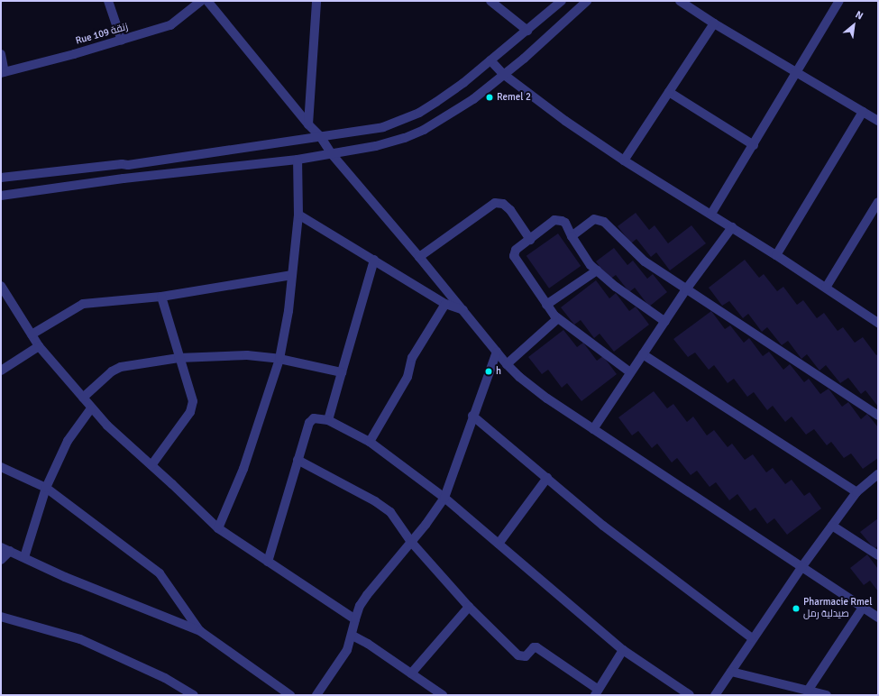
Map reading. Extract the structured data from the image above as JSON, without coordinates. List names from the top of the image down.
{
  "streets": {
    "street": ["Rue 109 زنقة"]
  },
  "places": ["Remel 2", "h", "Pharmacie Rmel صيدلية رمل"],
  "north": "top right"
}
